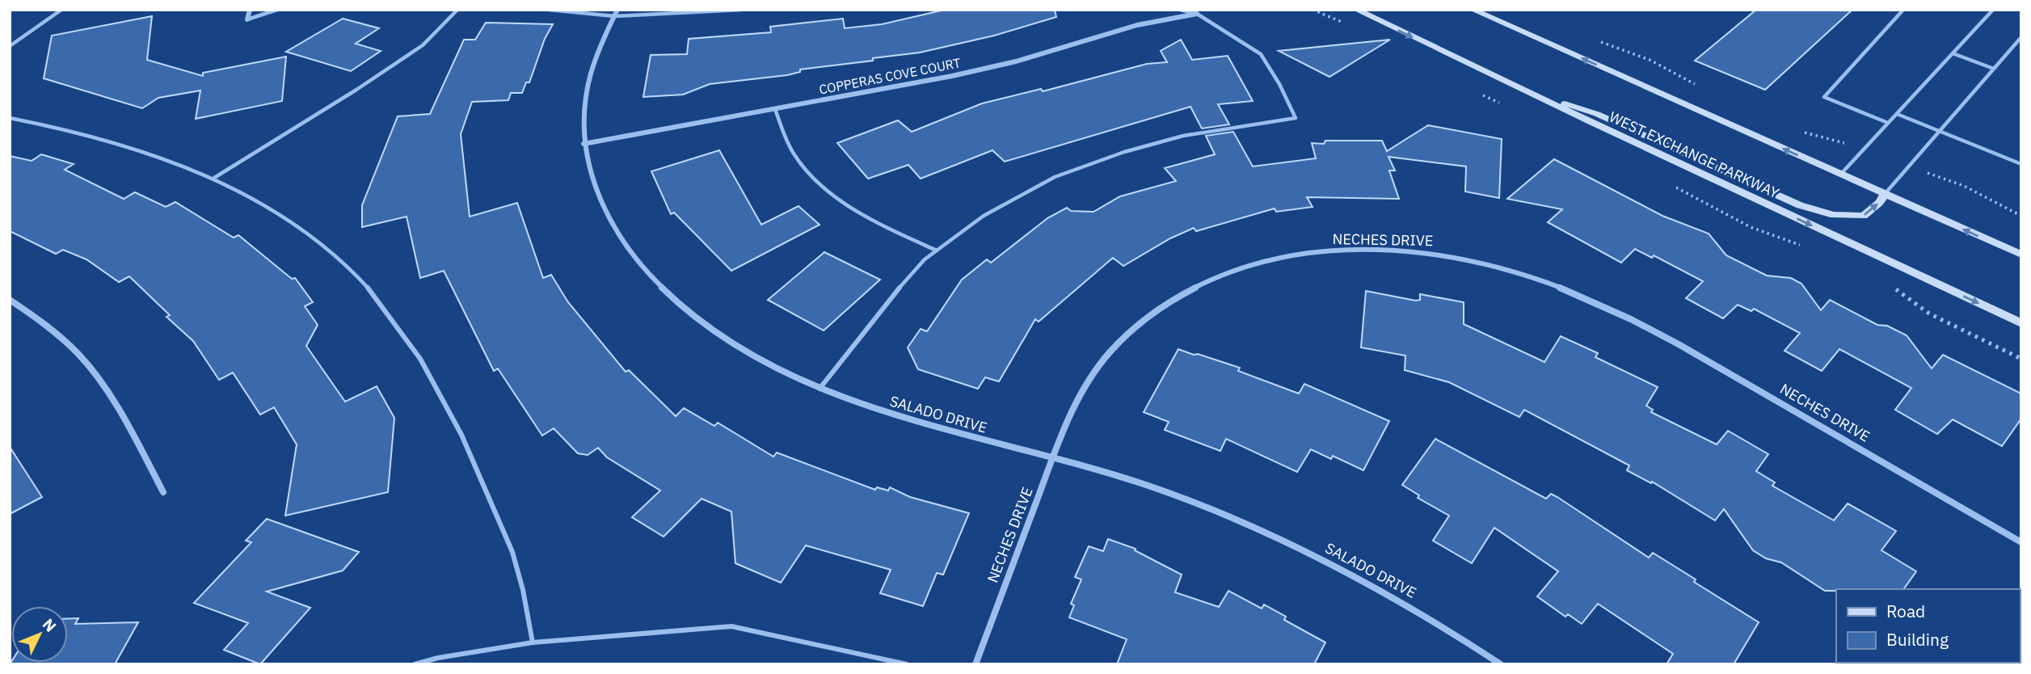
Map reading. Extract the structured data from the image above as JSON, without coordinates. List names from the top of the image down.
{
  "streets": {
    "main road": ["WEST EXCHANGE PARKWAY"],
    "street": ["COPPERAS COVE COURT", "NECHES DRIVE", "SALADO DRIVE"]
  },
  "crossings": [
    ["COPPERAS COVE COURT", "SALADO DRIVE"],
    ["NECHES DRIVE", "SALADO DRIVE"]
  ],
  "legend": ["Road", "Building"],
  "north": "top right"
}
